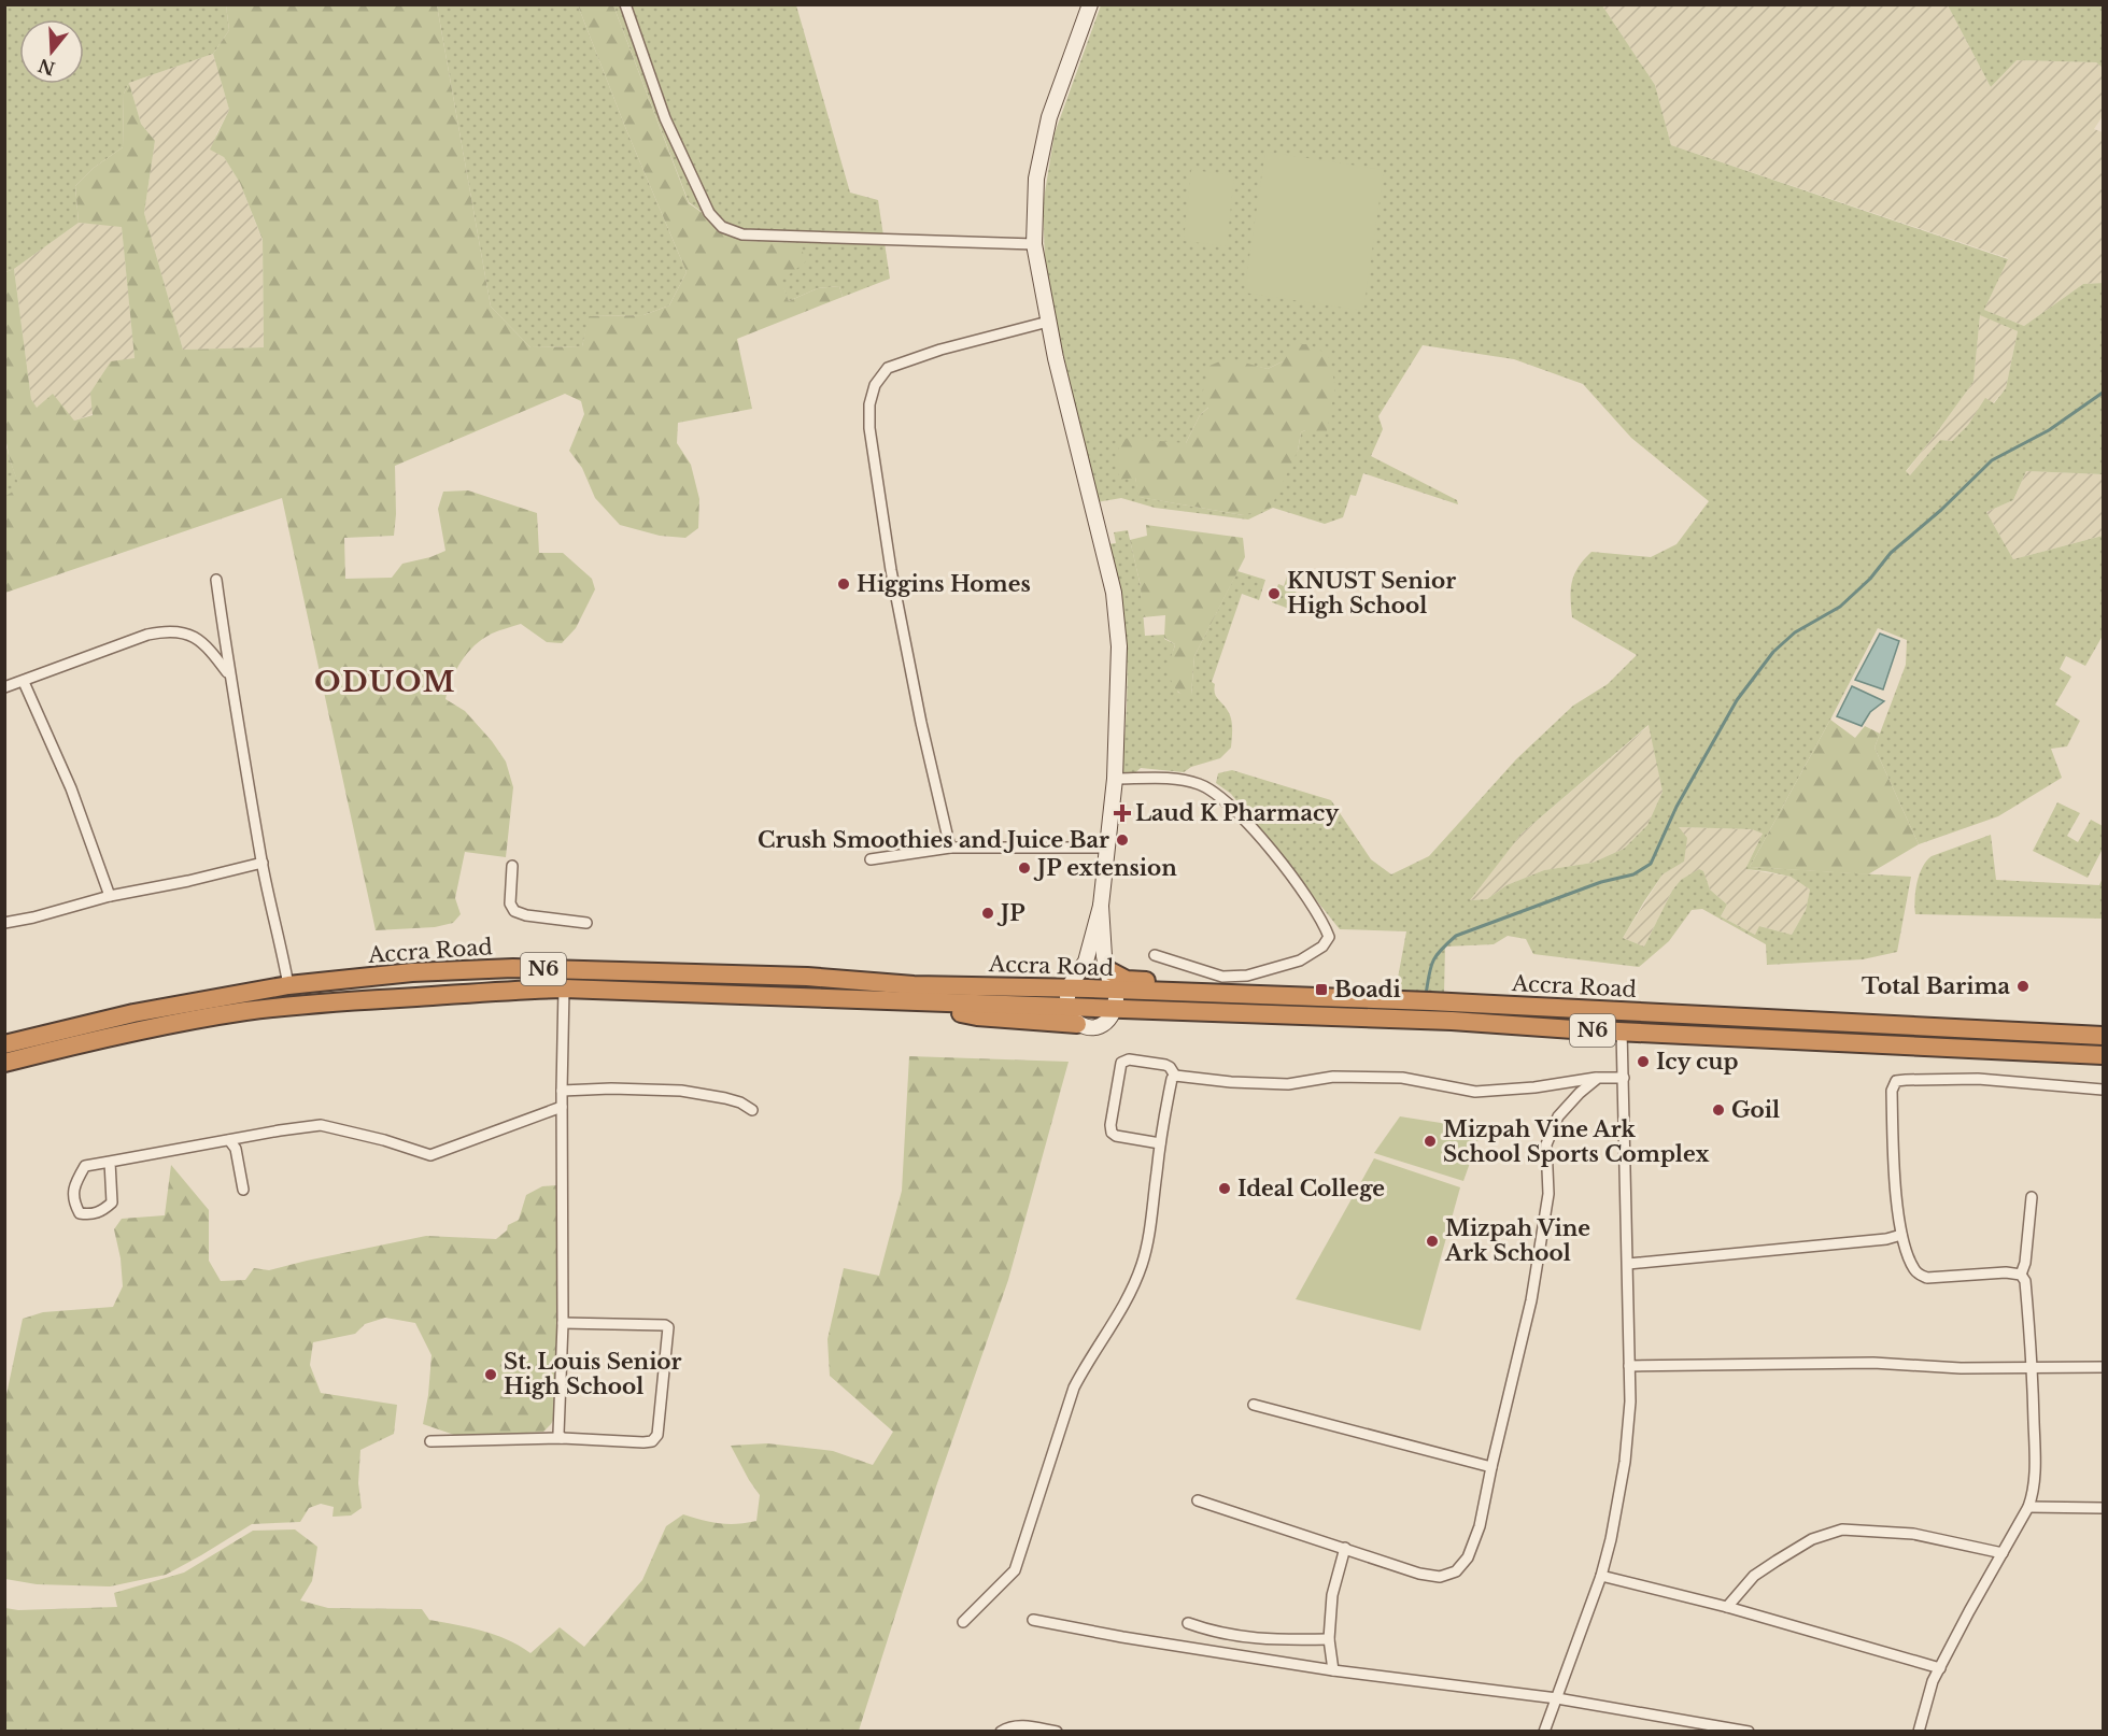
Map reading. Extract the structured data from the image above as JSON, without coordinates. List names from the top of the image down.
{
  "streets": {
    "highway": ["Accra Road", "N6"]
  },
  "districts": ["ODUOM"],
  "places": {
    "other": [
      "Higgins Homes",
      "KNUST Senior High School",
      "Crush Smoothies and Juice Bar",
      "JP extension",
      "JP",
      "Total Barima",
      "Icy cup",
      "Goil",
      "Mizpah Vine Ark School Sports Complex",
      "Ideal College",
      "Mizpah Vine Ark School",
      "St. Louis Senior High School"
    ],
    "health": ["Laud K Pharmacy"],
    "transit": ["Boadi"]
  },
  "north": "bottom"
}
